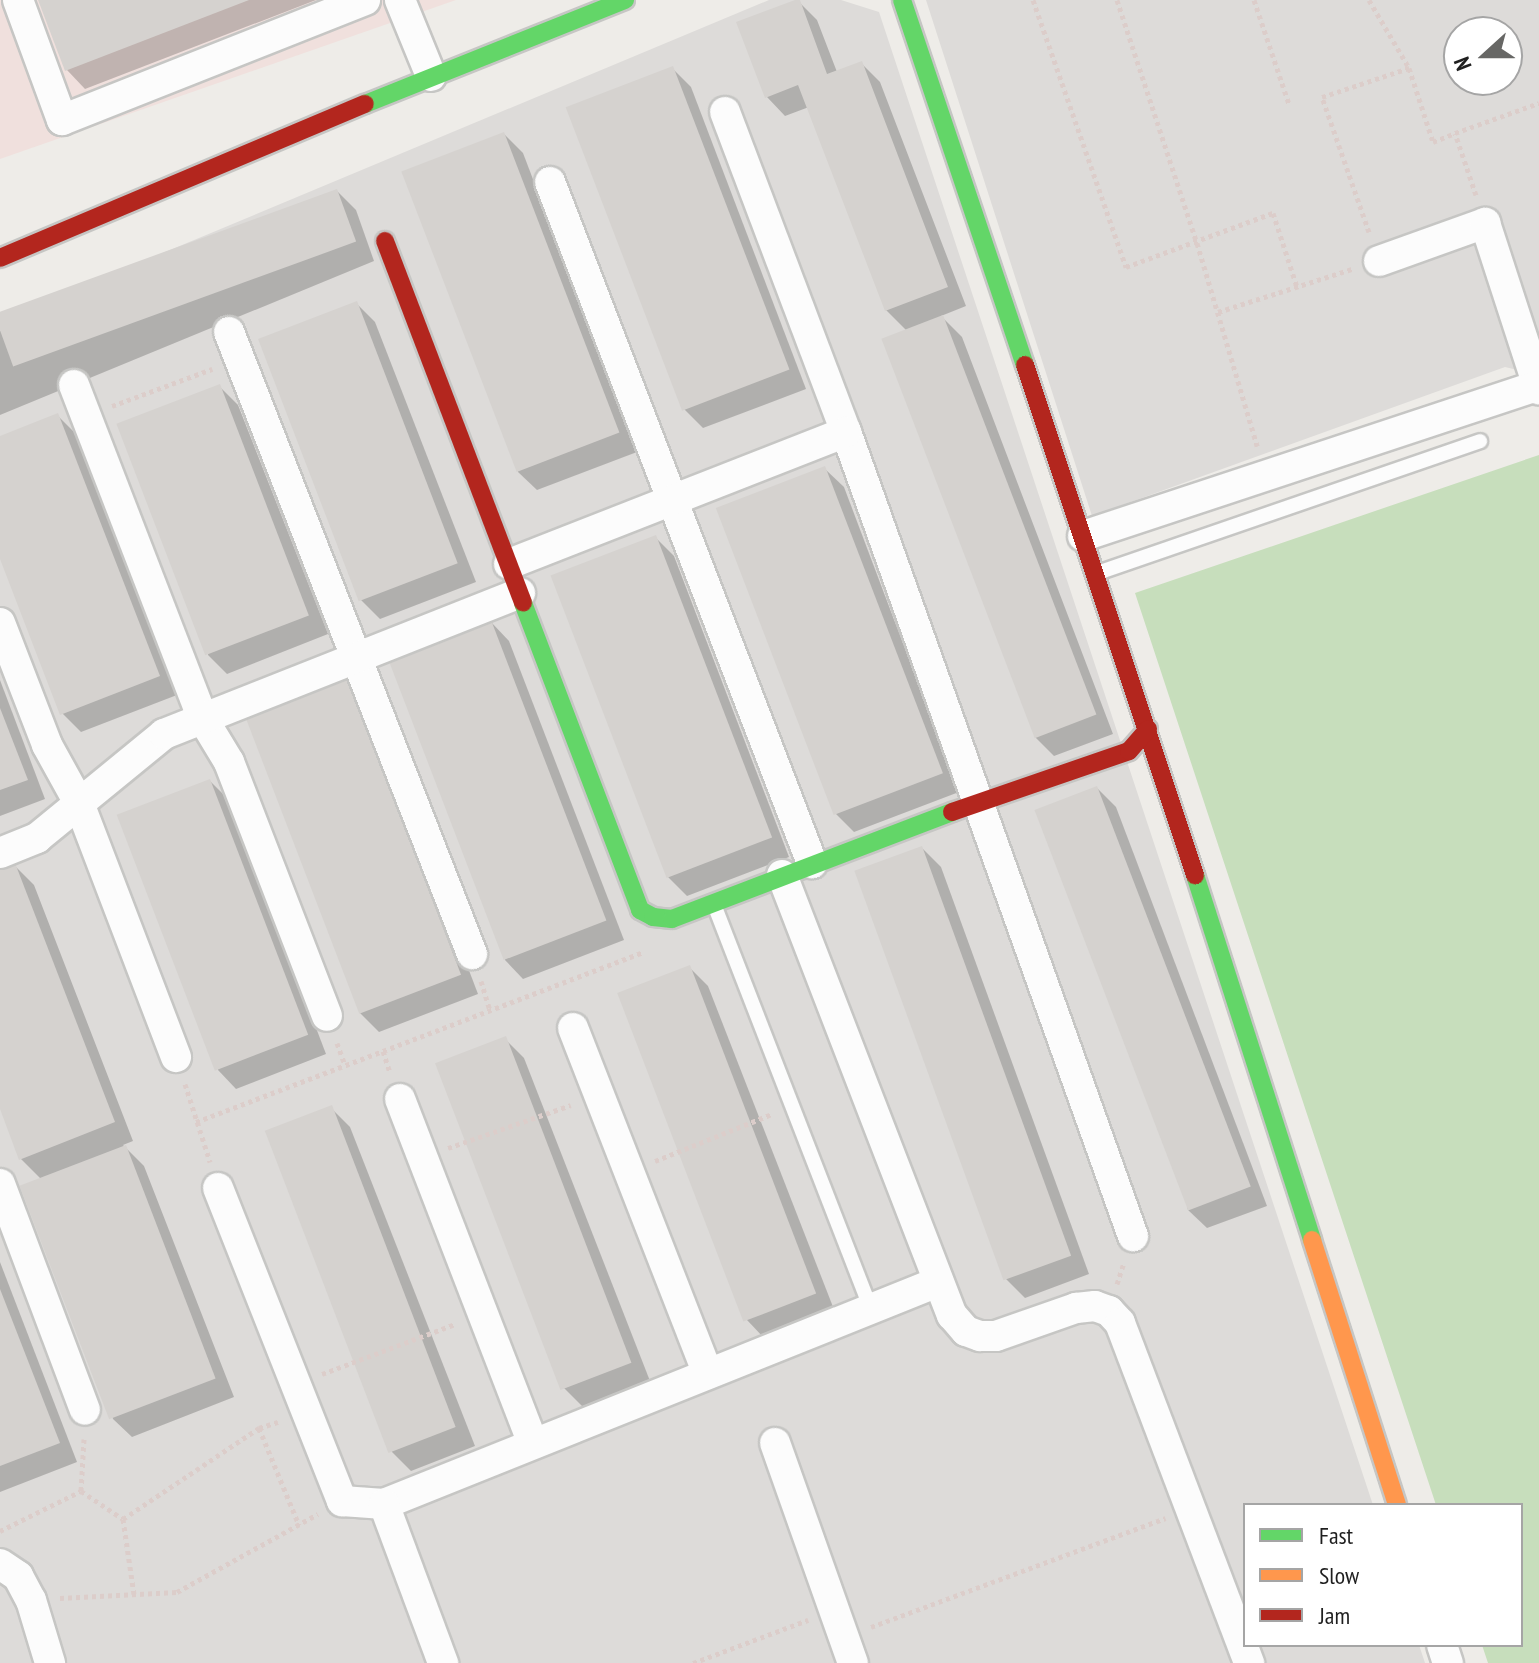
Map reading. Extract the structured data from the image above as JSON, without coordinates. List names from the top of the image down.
{
  "legend": ["Fast", "Slow", "Jam"],
  "north": "left"
}
